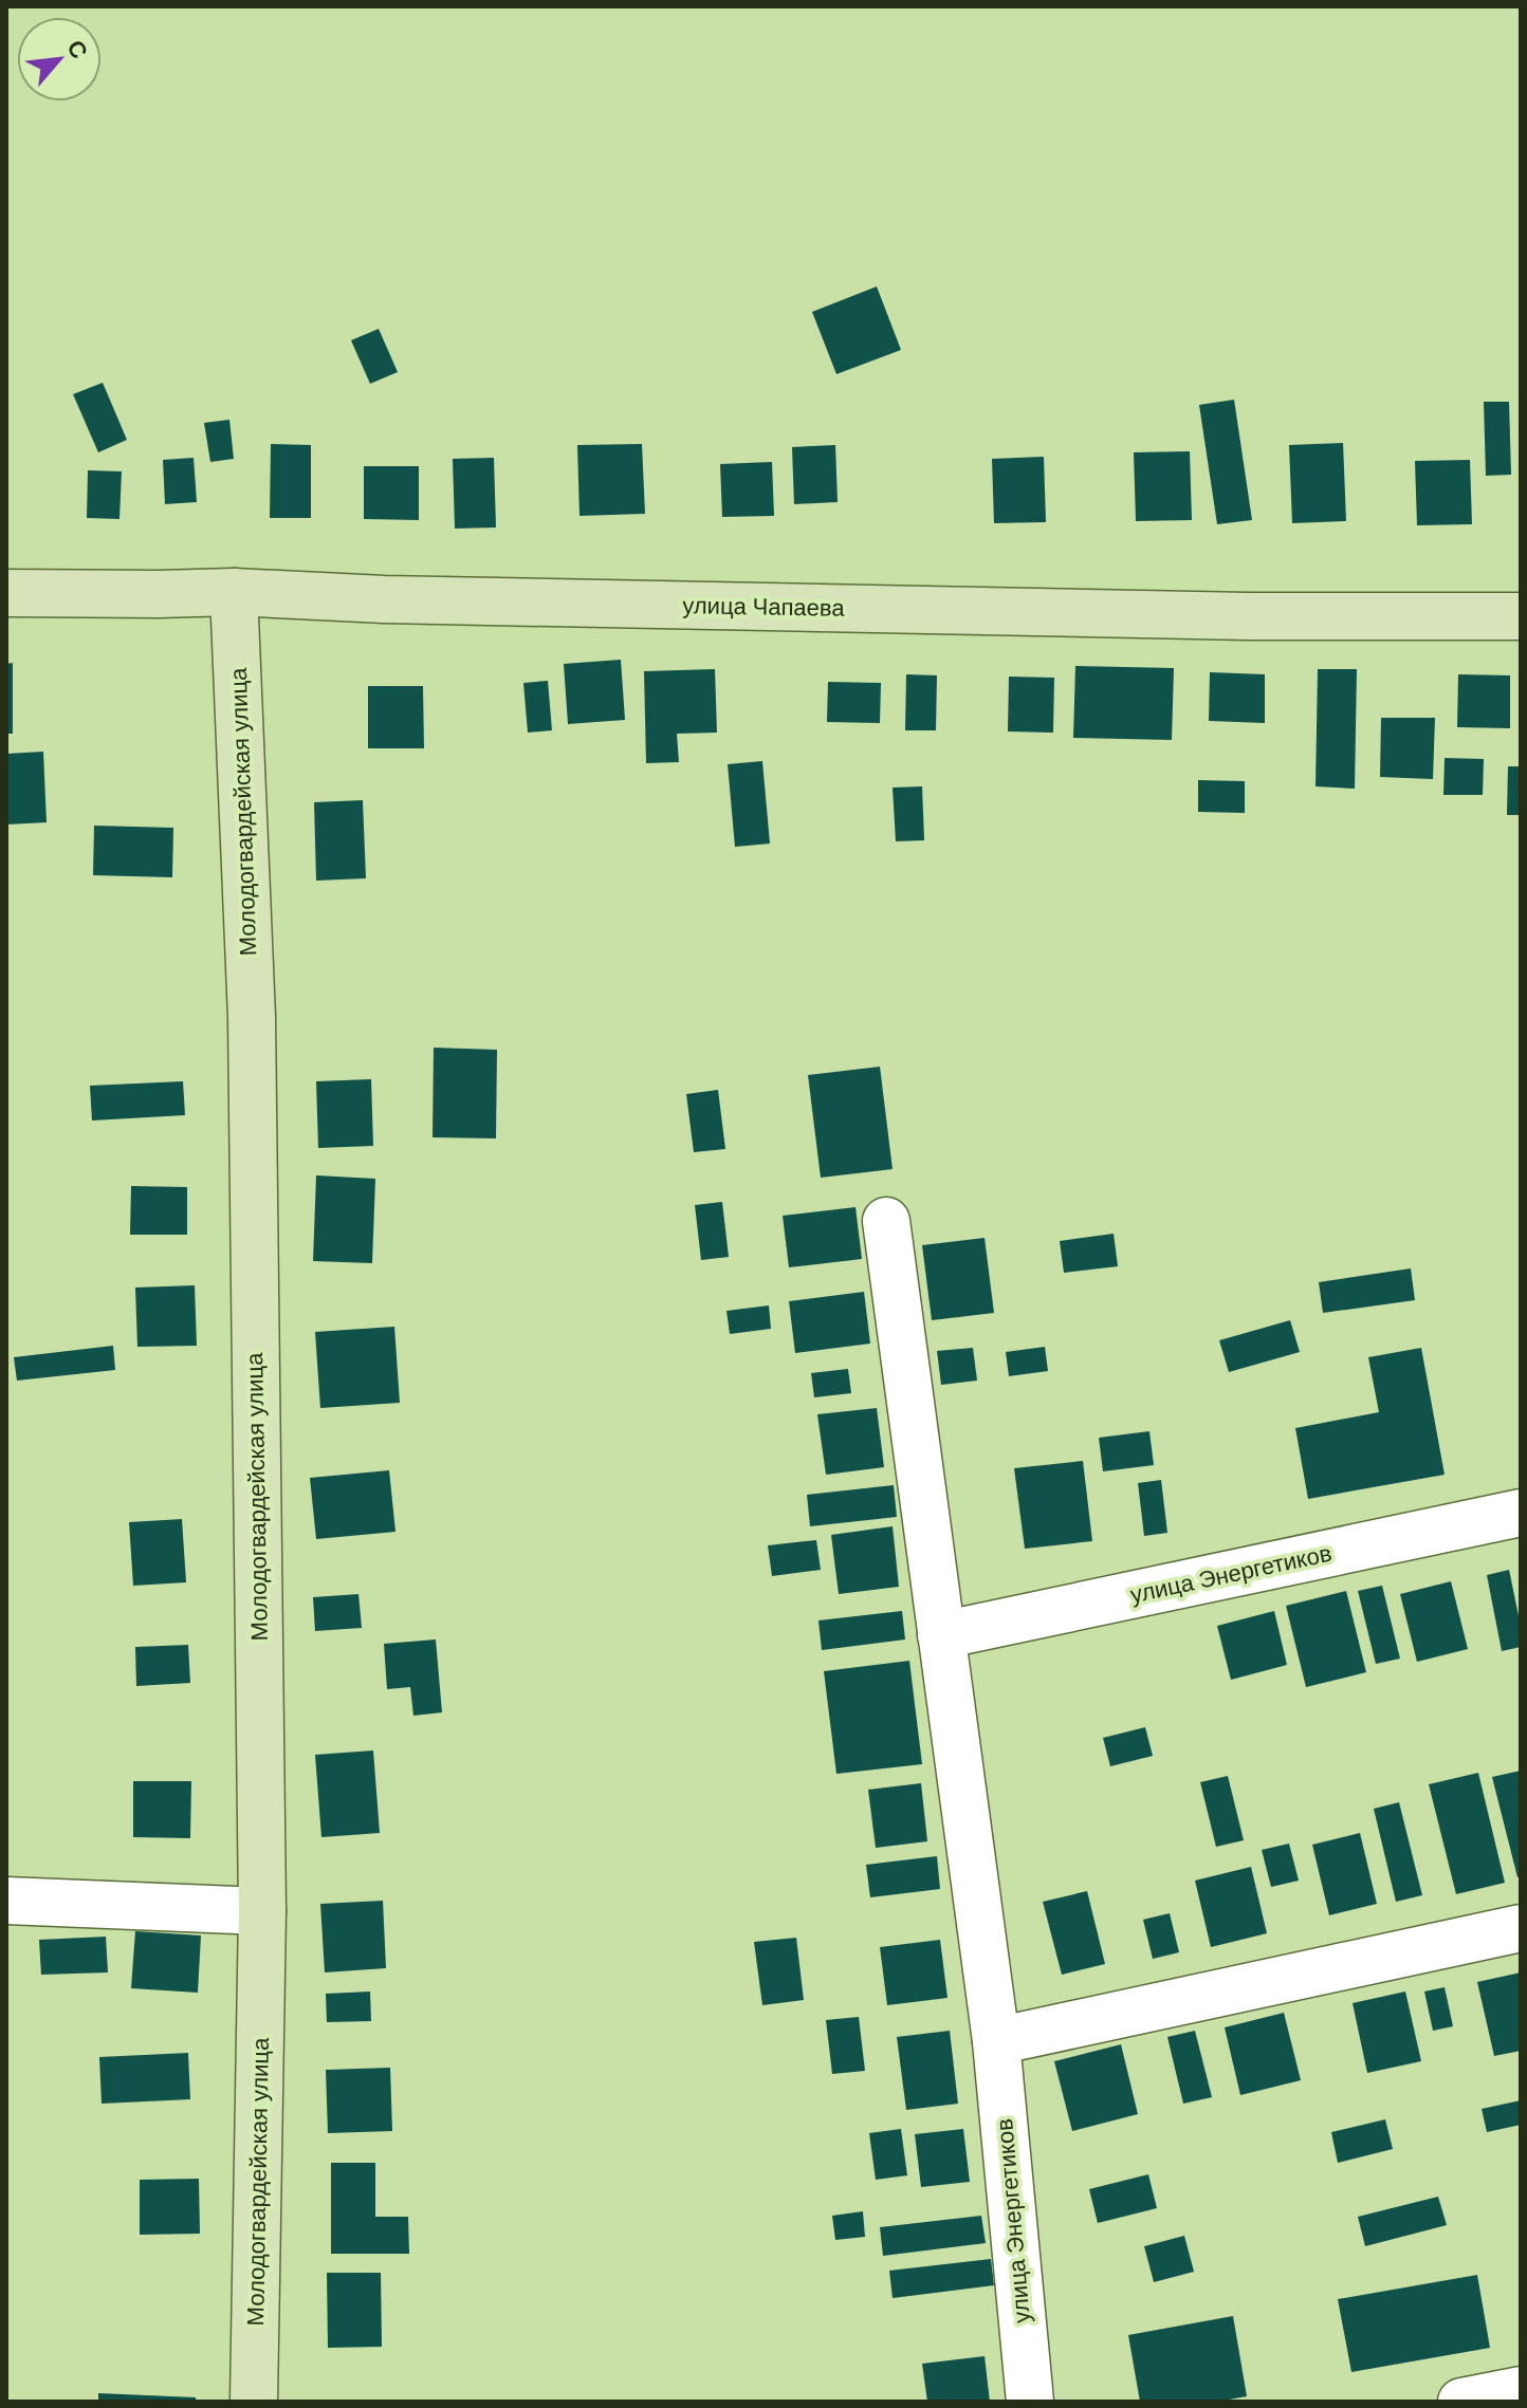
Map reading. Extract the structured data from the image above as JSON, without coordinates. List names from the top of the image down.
{
  "streets": {
    "street": ["улица Чапаева", "Молодогвардейская улица", "улица Энергетиков"]
  },
  "crossings": [
    ["улица Чапаева", "Молодогвардейская улица"]
  ],
  "north": "top right"
}
